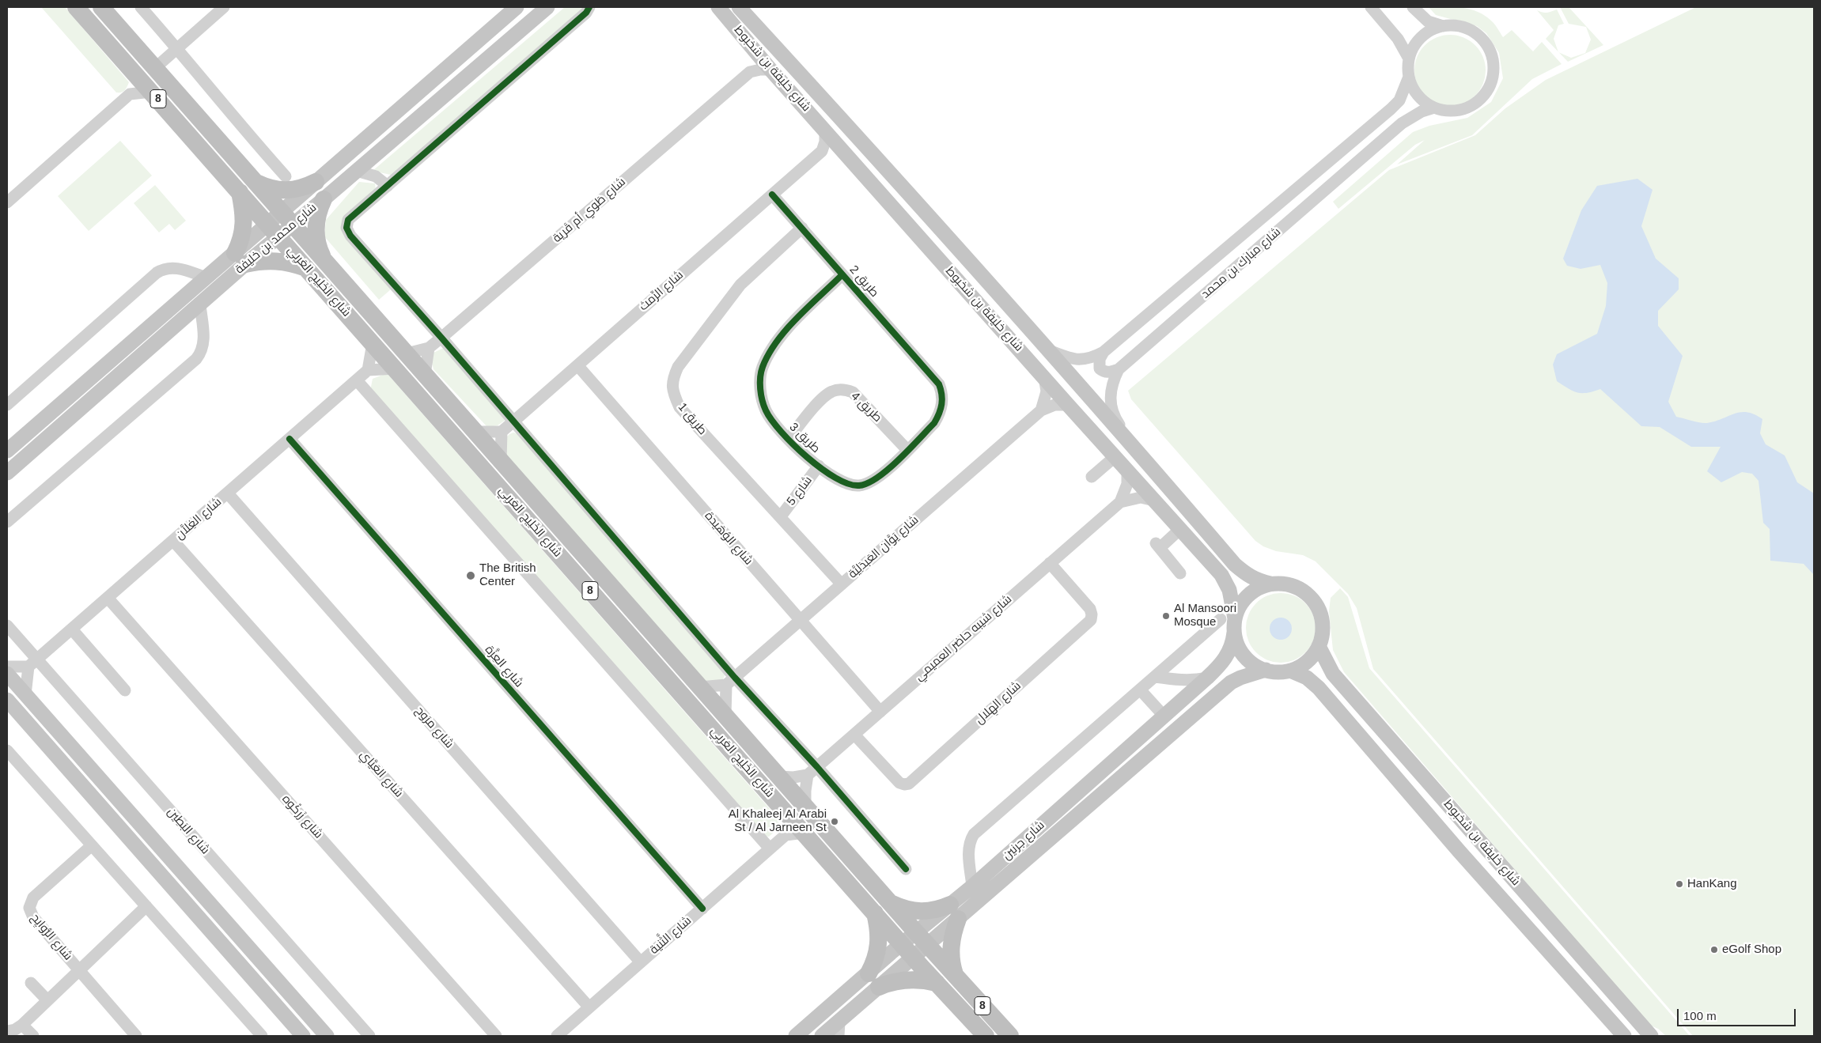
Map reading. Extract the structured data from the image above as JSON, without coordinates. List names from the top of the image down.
{
  "streets": {
    "highway": ["8", "شارع الخَلِيج العَربِي"],
    "main road": ["شارع خليفة بن شخبوط", "شارع محمد بن خليفة", "شارع جرنين"],
    "street": [
      "شارع طَوي أم قَرية",
      "شارع مبارك بن محمد",
      "طريق 2",
      "شارع الرِّمث",
      "طريق 4",
      "طريق 1",
      "طريق 3",
      "شارع 5",
      "شارع الغِلاَّن",
      "شارع الوُهَيدة",
      "شارع يَوَّان العَبدَلِيَّة",
      "شارع شيبه حاضر العميمي",
      "شارع العِزَّة",
      "شارع الهِلال",
      "شارع مرَوح",
      "شارع العَيَّاي",
      "شارع زَركُوه",
      "شارع البَطِين",
      "شارع الثَّنية",
      "شارع الرُّوايِح"
    ]
  },
  "crossings": [
    ["شارع خليفة بن شخبوط", "شارع مبارك بن محمد"],
    ["شارع خليفة بن شخبوط", "شارع يَوَّان العَبدَلِيَّة"],
    ["شارع خليفة بن شخبوط", "شارع شيبه حاضر العميمي"],
    ["شارع خليفة بن شخبوط", "شارع جرنين"],
    ["شارع طَوي أم قَرية", "شارع الخَلِيج العَربِي"],
    ["شارع محمد بن خليفة", "شارع الخَلِيج العَربِي"],
    ["شارع الخَلِيج العَربِي", "شارع جرنين"],
    ["طريق 2", "شارع الرِّمث"],
    ["طريق 2", "طريق 1"],
    ["طريق 2", "طريق 3"],
    ["شارع الرِّمث", "شارع الوُهَيدة"],
    ["طريق 4", "طريق 3"],
    ["طريق 1", "شارع 5"],
    ["طريق 1", "شارع يَوَّان العَبدَلِيَّة"],
    ["طريق 3", "شارع 5"],
    ["شارع الغِلاَّن", "شارع العِزَّة"],
    ["شارع الغِلاَّن", "شارع مرَوح"],
    ["شارع الغِلاَّن", "شارع العَيَّاي"],
    ["شارع الغِلاَّن", "شارع زَركُوه"],
    ["شارع الغِلاَّن", "شارع البَطِين"],
    ["شارع الوُهَيدة", "شارع يَوَّان العَبدَلِيَّة"],
    ["شارع الوُهَيدة", "شارع شيبه حاضر العميمي"],
    ["شارع شيبه حاضر العميمي", "شارع الهِلال"],
    ["شارع العِزَّة", "شارع الثَّنية"],
    ["شارع مرَوح", "شارع الثَّنية"],
    ["شارع العَيَّاي", "شارع الثَّنية"]
  ],
  "places": [
    "The British Center",
    "Al Mansoori Mosque",
    "Al Khaleej Al Arabi St / Al Jarneen St",
    "HanKang",
    "eGolf Shop"
  ],
  "scale_bar": "100 m"
}
